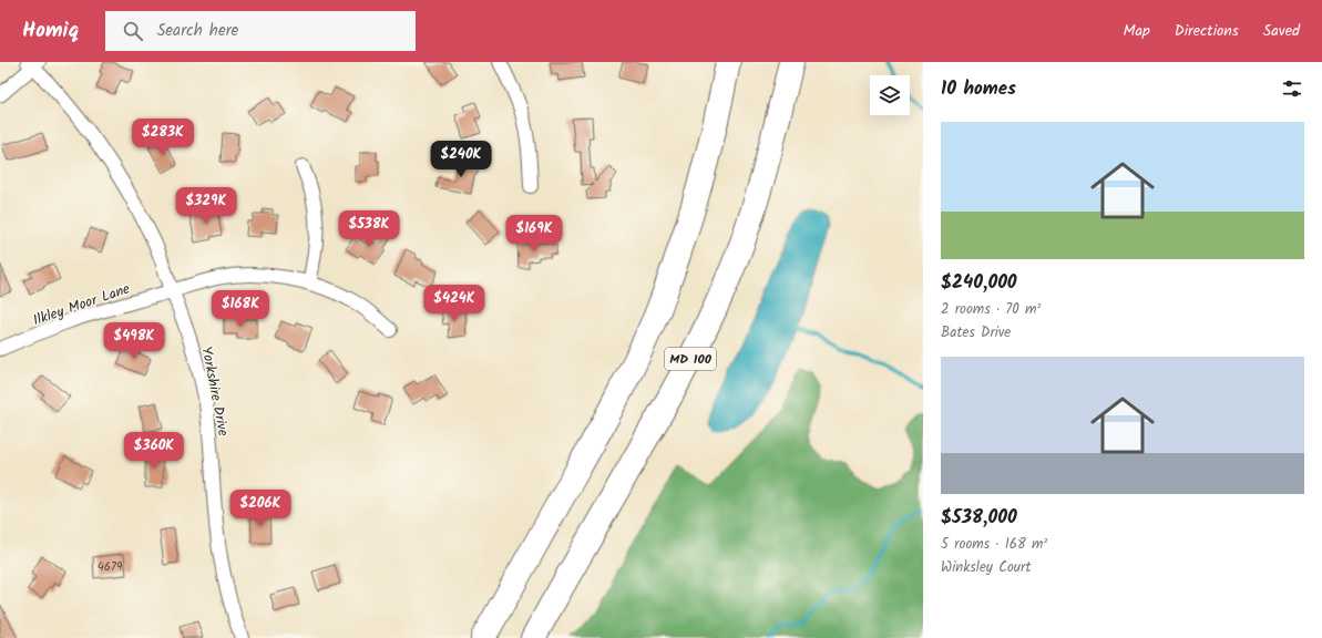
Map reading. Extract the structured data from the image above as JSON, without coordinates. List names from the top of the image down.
{
  "streets": {
    "highway": ["MD 100"],
    "street": ["Ilkley Moor Lane", "Yorkshire Drive"]
  },
  "crossings": [
    ["Ilkley Moor Lane", "Yorkshire Drive"]
  ],
  "house_numbers": ["4679"],
  "page": {
    "header": "Homiq",
    "search": "Search here",
    "nav": ["Map", "Directions", "Saved"],
    "heading": "10 homes",
    "list": [
      {
        "name": "$240,000",
        "note": "2 rooms · 70 m² · Bates Drive"
      },
      {
        "name": "$538,000",
        "note": "5 rooms · 168 m² · Winksley Court"
      }
    ],
    "price": [
      "$283K",
      "$240K",
      "$329K",
      "$538K",
      "$169K",
      "$424K",
      "$168K",
      "$498K",
      "$360K",
      "$206K"
    ]
  }
}
